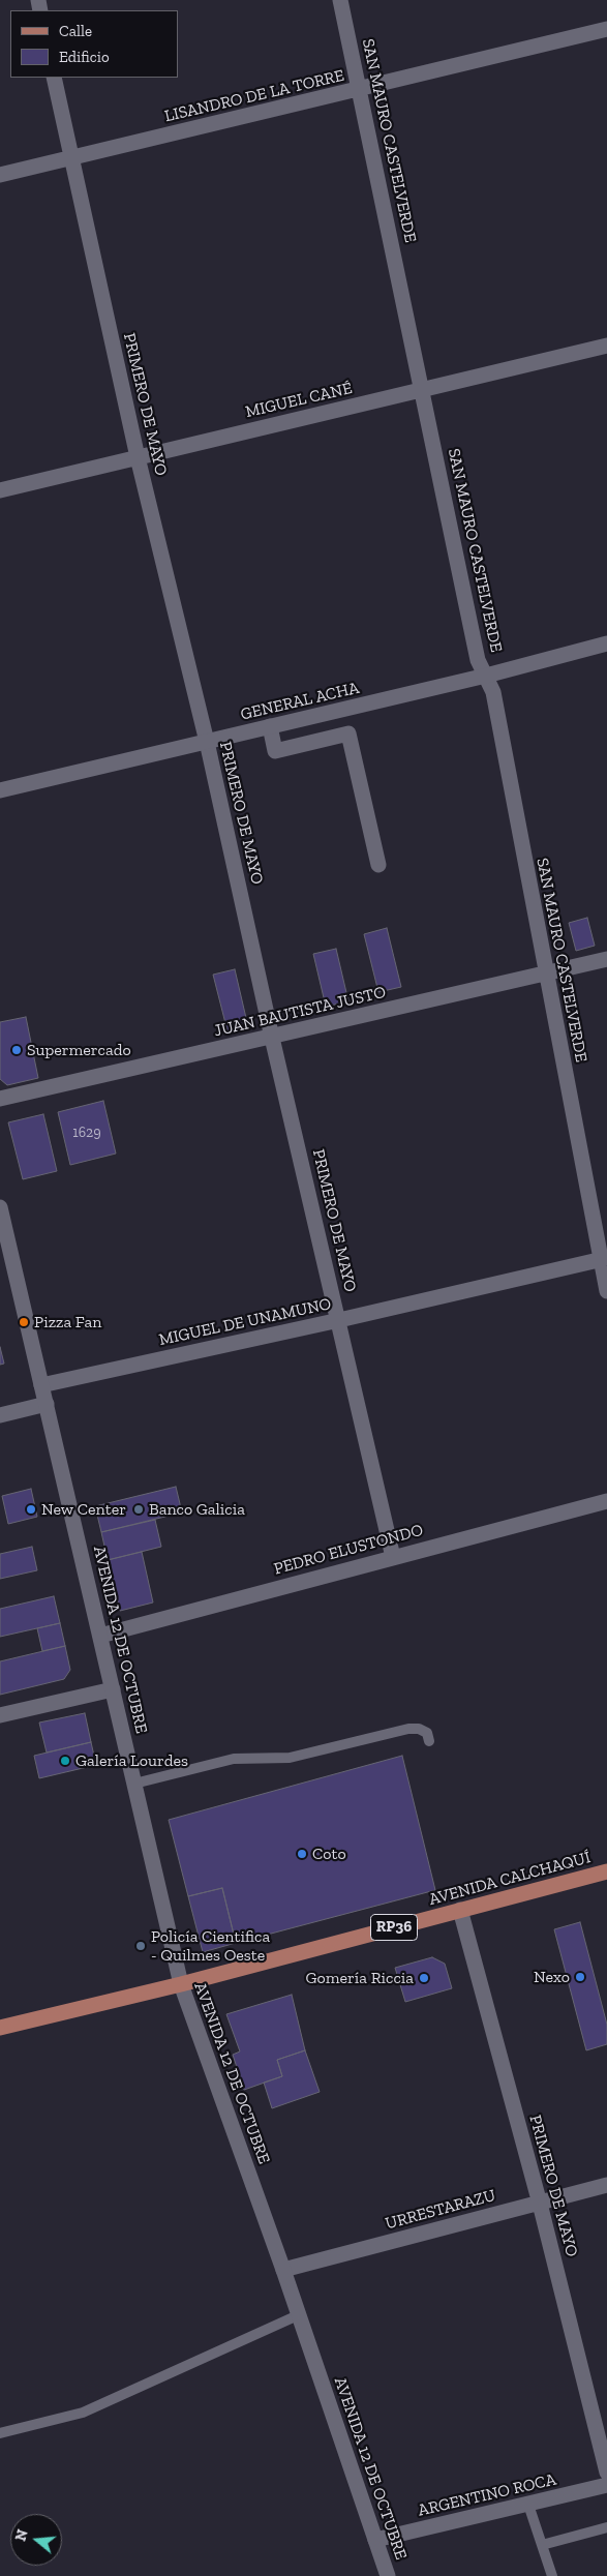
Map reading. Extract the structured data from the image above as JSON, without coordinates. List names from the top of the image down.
{
  "streets": {
    "main road": ["AVENIDA CALCHAQUÍ", "RP36"],
    "street": [
      "LISANDRO DE LA TORRE",
      "SAN MAURO CASTELVERDE",
      "MIGUEL CANÉ",
      "PRIMERO DE MAYO",
      "GENERAL ACHA",
      "JUAN BAUTISTA JUSTO",
      "MIGUEL DE UNAMUNO",
      "PEDRO ELUSTONDO",
      "AVENIDA 12 DE OCTUBRE",
      "URRESTARAZU",
      "ARGENTINO ROCA"
    ]
  },
  "crossings": [
    ["LISANDRO DE LA TORRE", "SAN MAURO CASTELVERDE"],
    ["LISANDRO DE LA TORRE", "PRIMERO DE MAYO"],
    ["SAN MAURO CASTELVERDE", "MIGUEL CANÉ"],
    ["SAN MAURO CASTELVERDE", "GENERAL ACHA"],
    ["SAN MAURO CASTELVERDE", "JUAN BAUTISTA JUSTO"],
    ["SAN MAURO CASTELVERDE", "MIGUEL DE UNAMUNO"],
    ["MIGUEL CANÉ", "PRIMERO DE MAYO"],
    ["PRIMERO DE MAYO", "GENERAL ACHA"],
    ["PRIMERO DE MAYO", "JUAN BAUTISTA JUSTO"],
    ["PRIMERO DE MAYO", "MIGUEL DE UNAMUNO"],
    ["PRIMERO DE MAYO", "PEDRO ELUSTONDO"],
    ["PRIMERO DE MAYO", "AVENIDA CALCHAQUÍ"],
    ["PRIMERO DE MAYO", "URRESTARAZU"],
    ["MIGUEL DE UNAMUNO", "AVENIDA 12 DE OCTUBRE"],
    ["PEDRO ELUSTONDO", "AVENIDA 12 DE OCTUBRE"],
    ["AVENIDA 12 DE OCTUBRE", "AVENIDA CALCHAQUÍ"],
    ["AVENIDA 12 DE OCTUBRE", "URRESTARAZU"],
    ["AVENIDA 12 DE OCTUBRE", "ARGENTINO ROCA"]
  ],
  "places": [
    "Supermercado",
    "Pizza Fan",
    "New Center",
    "Banco Galicia",
    "Galería Lourdes",
    "Coto",
    "Policía Cientifica - Quilmes Oeste",
    "Nexo",
    "Gomería Riccia"
  ],
  "house_numbers": ["1629"],
  "legend": ["Calle", "Edificio"],
  "north": "left"
}
